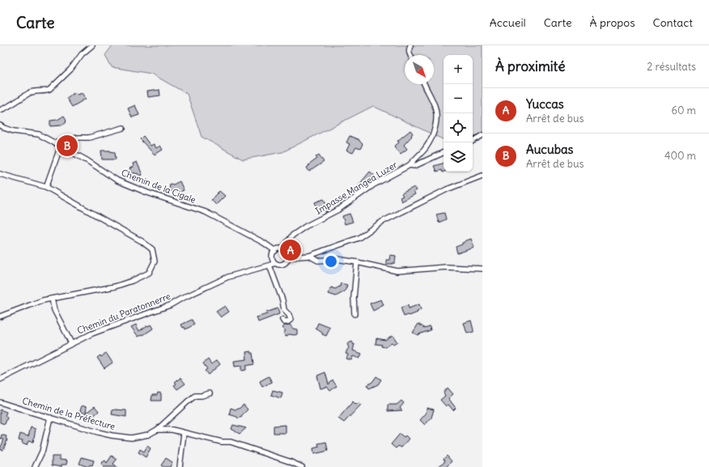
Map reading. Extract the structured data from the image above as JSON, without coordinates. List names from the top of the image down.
{
  "streets": {
    "street": [
      "Chemin de la Cigale",
      "Impasse Mangea Luzer",
      "Chemin du Paratonnerre",
      "Chemin de la Préfecture"
    ]
  },
  "crossings": [
    ["Chemin de la Cigale", "Impasse Mangea Luzer"],
    ["Chemin de la Cigale", "Chemin du Paratonnerre"],
    ["Impasse Mangea Luzer", "Chemin du Paratonnerre"]
  ],
  "north": "bottom right",
  "page": {
    "header": "Carte",
    "nav": [
      "Accueil",
      "Carte",
      "À propos",
      "Contact"
    ],
    "heading": ["À proximité", "2 résultats"],
    "map_buttons": ["+", "−"],
    "list": [
      {
        "mark": "A",
        "name": "Yuccas",
        "note": "Arrêt de bus",
        "value": "60 m"
      },
      {
        "mark": "B",
        "name": "Aucubas",
        "note": "Arrêt de bus",
        "value": "400 m"
      }
    ],
    "pins": ["B", "A"]
  }
}
